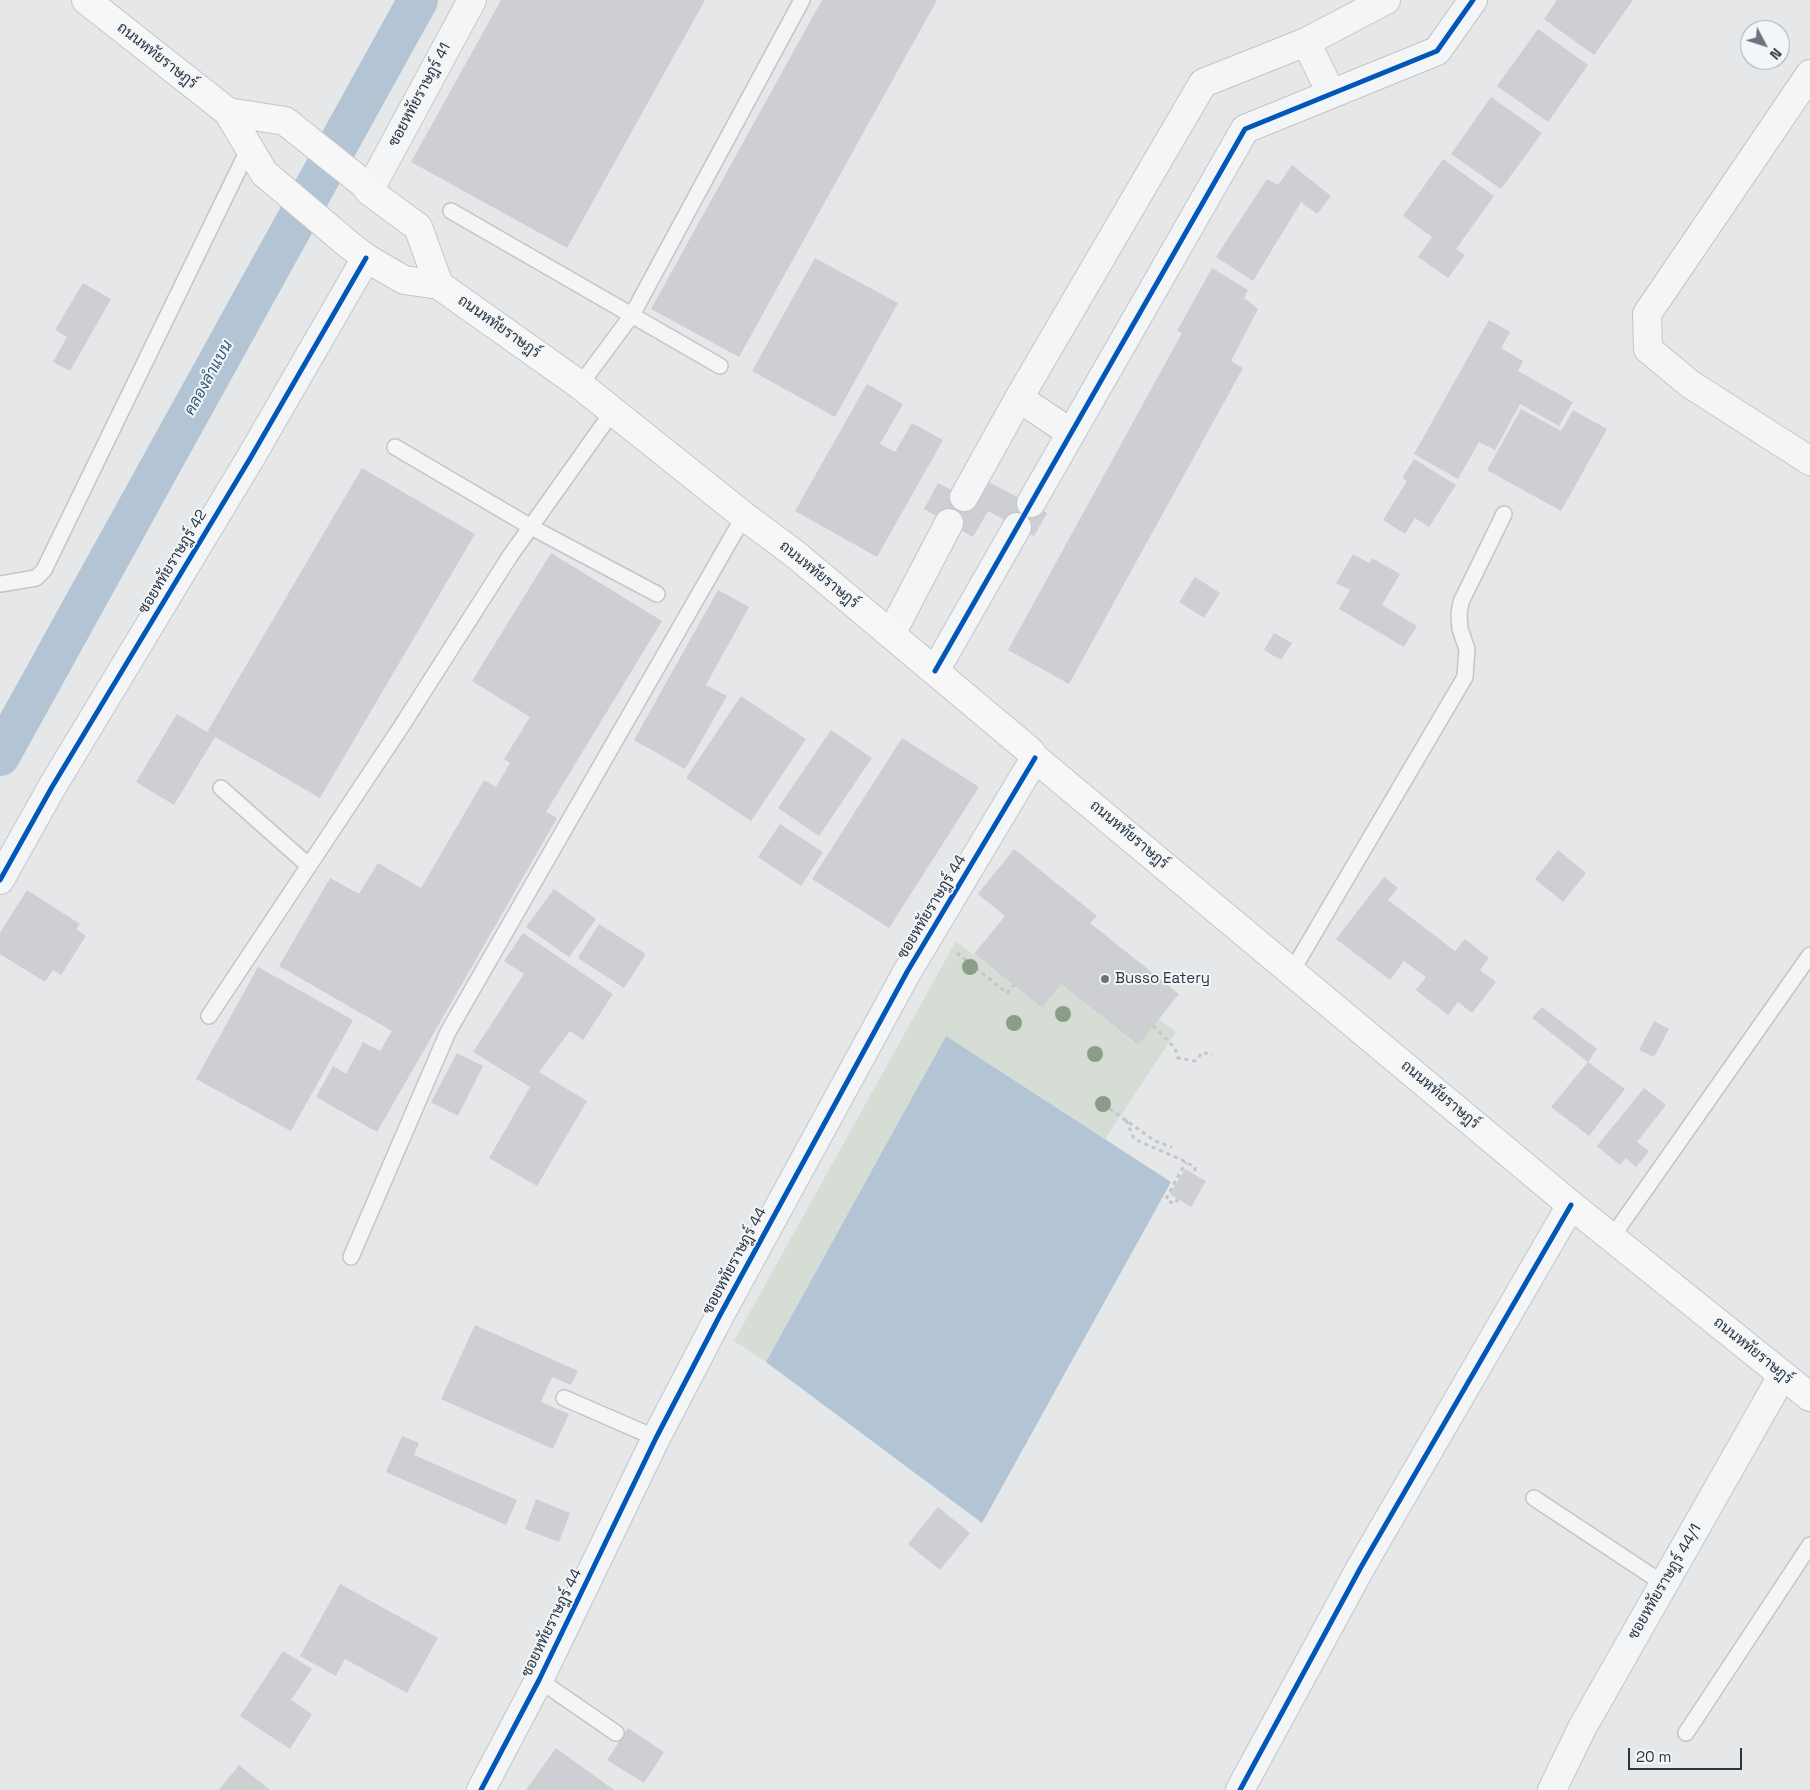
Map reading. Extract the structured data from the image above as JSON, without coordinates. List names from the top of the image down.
{
  "streets": {
    "main road": ["ถนนหทัยราษฎร์"],
    "street": [
      "ซอยหทัยราษฎร์ 41",
      "ซอยหทัยราษฎร์ 42",
      "ซอยหทัยราษฎร์ 44",
      "ซอยหทัยราษฎร์ 44/1"
    ]
  },
  "crossings": [
    ["ถนนหทัยราษฎร์", "ซอยหทัยราษฎร์ 41"],
    ["ถนนหทัยราษฎร์", "ซอยหทัยราษฎร์ 42"],
    ["ถนนหทัยราษฎร์", "ซอยหทัยราษฎร์ 44"],
    ["ถนนหทัยราษฎร์", "ซอยหทัยราษฎร์ 44/1"]
  ],
  "water": ["คลองลำแบน"],
  "places": ["Busso Eatery"],
  "scale_bar": "20 m",
  "north": "bottom right"
}
